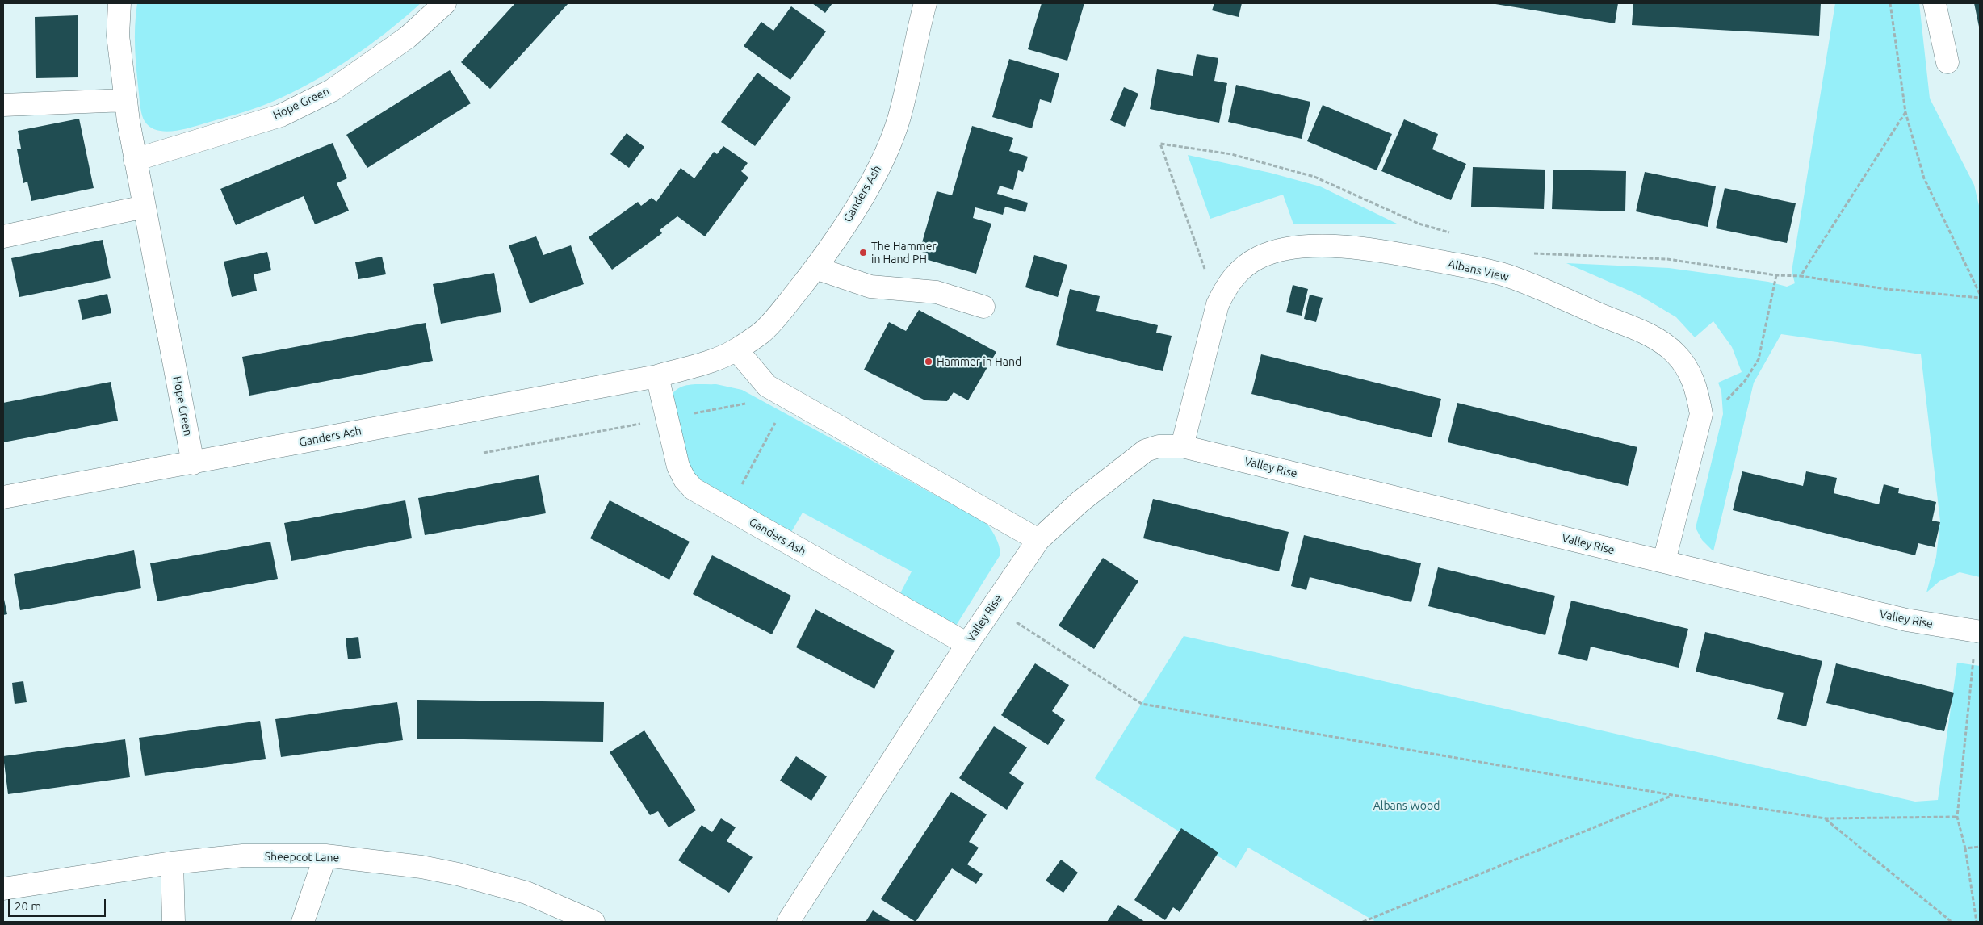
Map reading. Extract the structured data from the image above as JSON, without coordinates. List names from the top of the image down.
{
  "streets": {
    "street": [
      "Hope Green",
      "Ganders Ash",
      "Albans View",
      "Valley Rise",
      "Sheepcot Lane"
    ]
  },
  "crossings": [
    ["Hope Green", "Ganders Ash"],
    ["Ganders Ash", "Valley Rise"],
    ["Albans View", "Valley Rise"]
  ],
  "parks": ["Albans Wood"],
  "places": ["The Hammer in Hand PH", "Hammer in Hand"],
  "scale_bar": "20 m"
}
